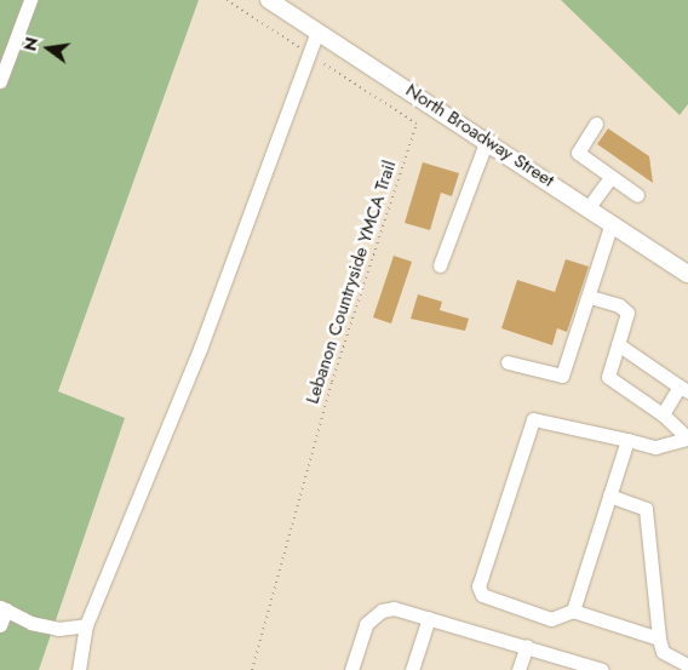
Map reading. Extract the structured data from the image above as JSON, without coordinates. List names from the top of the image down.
{
  "streets": {
    "main road": ["North Broadway Street"],
    "path": ["Lebanon Countryside YMCA Trail"]
  },
  "north": "left"
}
